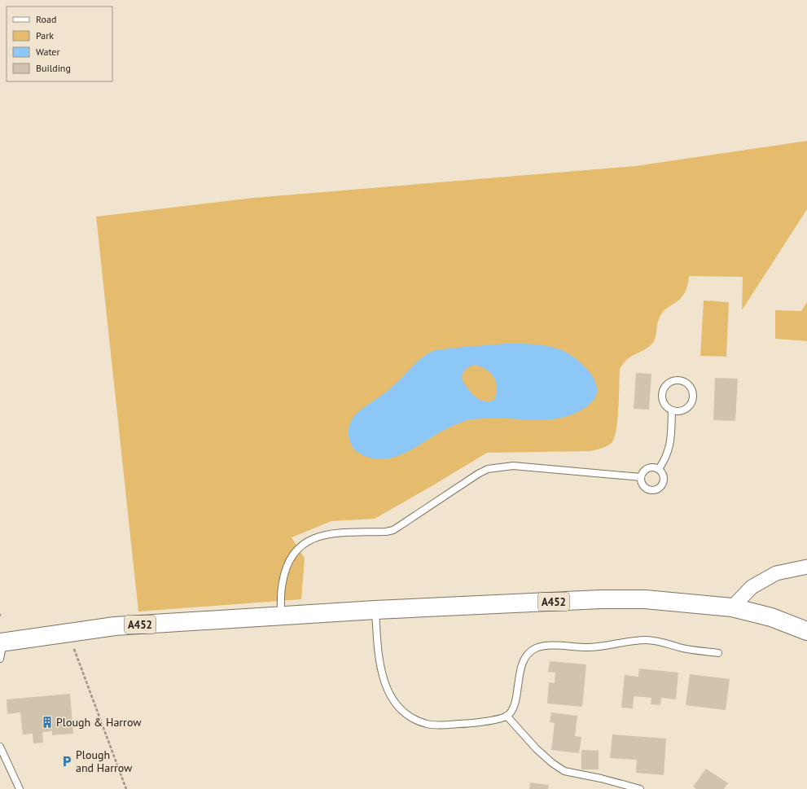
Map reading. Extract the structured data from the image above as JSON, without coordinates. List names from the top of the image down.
{
  "streets": {
    "highway": ["A452"]
  },
  "places": {
    "building": ["Plough & Harrow"],
    "parking": ["Plough and Harrow"]
  },
  "legend": [
    "Road",
    "Park",
    "Water",
    "Building"
  ]
}
